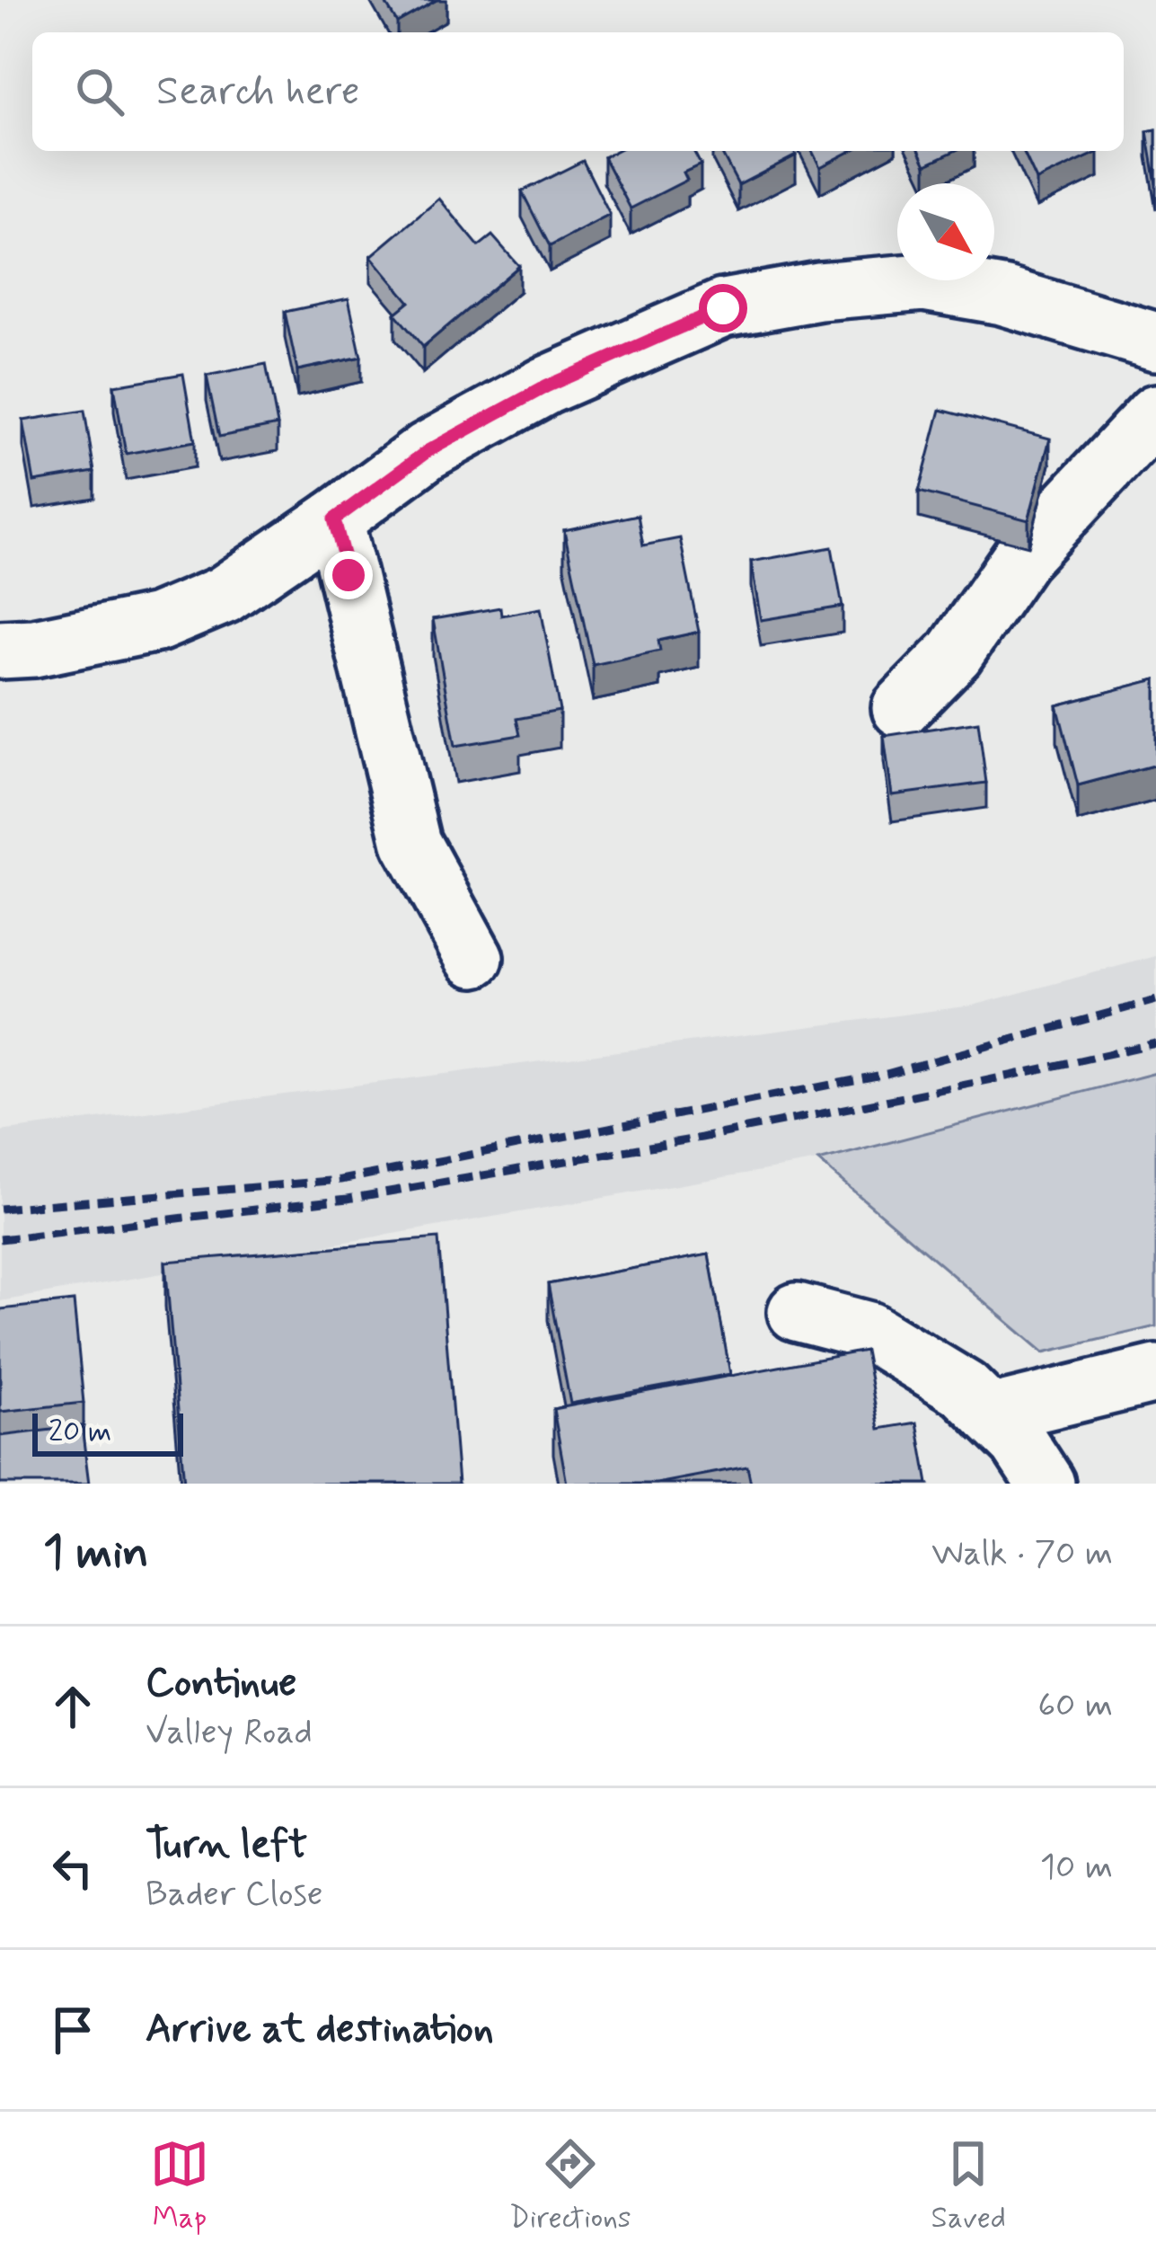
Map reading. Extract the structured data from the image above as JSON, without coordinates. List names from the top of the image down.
{
  "scale_bar": "20 m",
  "north": "bottom right",
  "page": {
    "search": "Search here",
    "scale": "20 m",
    "heading": ["1 min", "Walk · 70 m"],
    "list": [
      ["Continue", "Valley Road", "60 m"],
      ["Turn left", "Bader Close", "10 m"],
      "Arrive at destination"
    ],
    "nav": ["Map", "Directions", "Saved"]
  }
}
